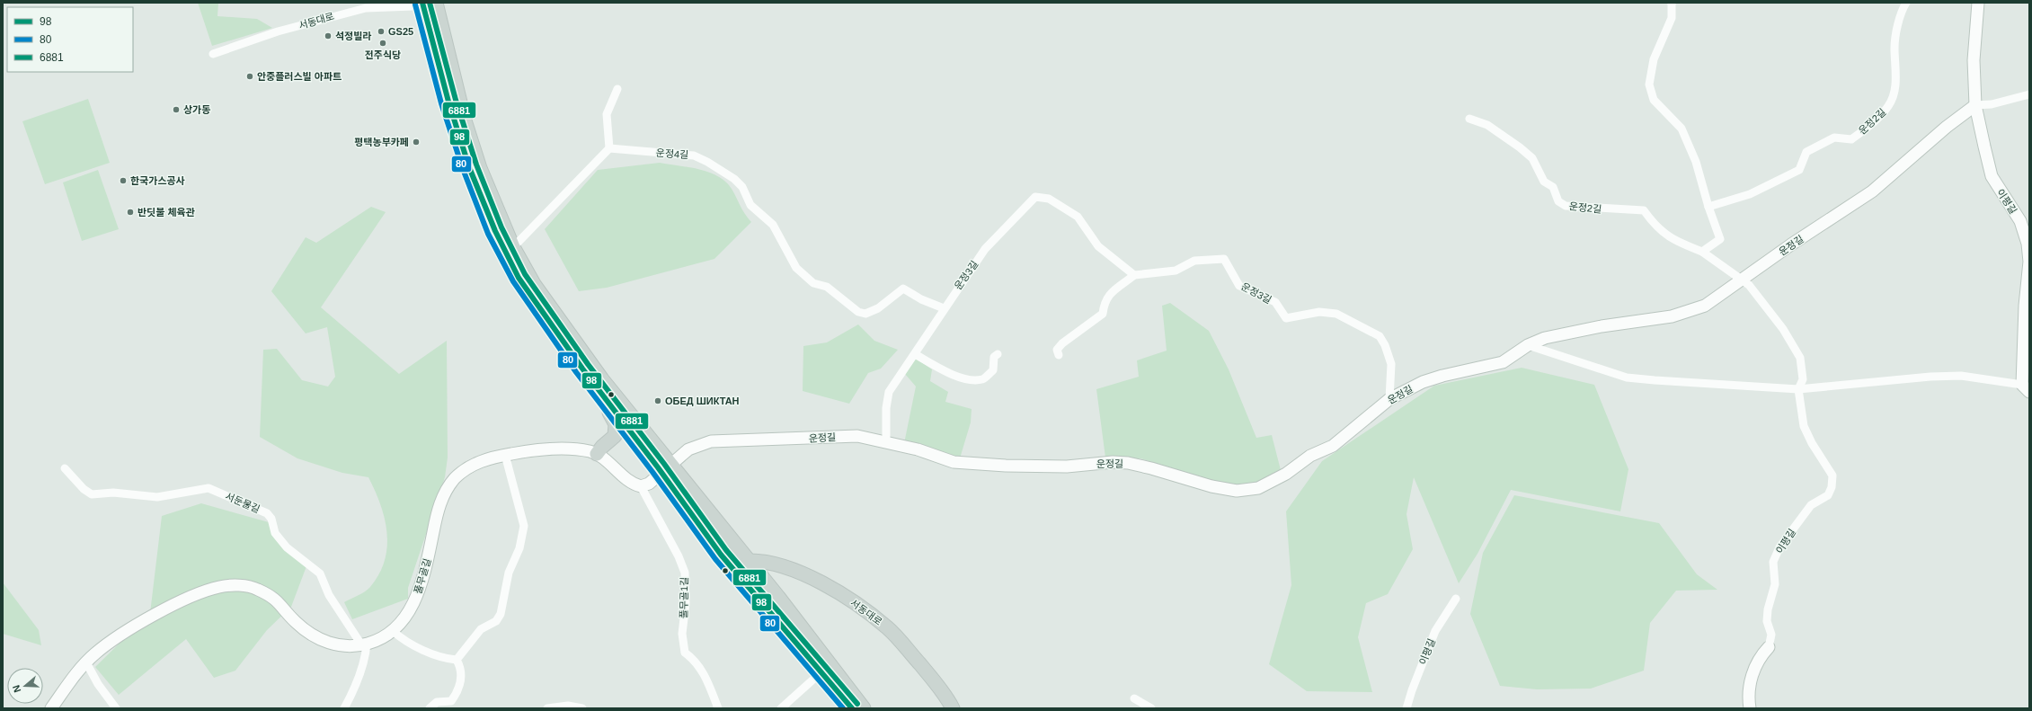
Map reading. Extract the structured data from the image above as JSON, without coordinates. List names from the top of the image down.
{
  "streets": {
    "main road": ["서동대로"],
    "street": [
      "운정2길",
      "운정4길",
      "이평길",
      "운정길",
      "운정3길",
      "서둔물길",
      "풀무골길",
      "풀무골1길"
    ]
  },
  "crossings": [
    ["운정2길", "이평길"],
    ["운정2길", "운정길"],
    ["운정4길", "운정3길"],
    ["이평길", "운정길"],
    ["운정길", "운정3길"],
    ["서둔물길", "풀무골길"],
    ["풀무골길", "풀무골1길"]
  ],
  "places": [
    "GS25",
    "석정빌라",
    "전주식당",
    "안중플러스빌 아파트",
    "상가동",
    "평택농부카페",
    "한국가스공사",
    "반딧불 체육관",
    "ОБЕД ШИКТАН"
  ],
  "lines": ["transit line 98", "transit line 6881", "transit line 80"],
  "legend": ["98", "80", "6881"],
  "north": "left"
}
